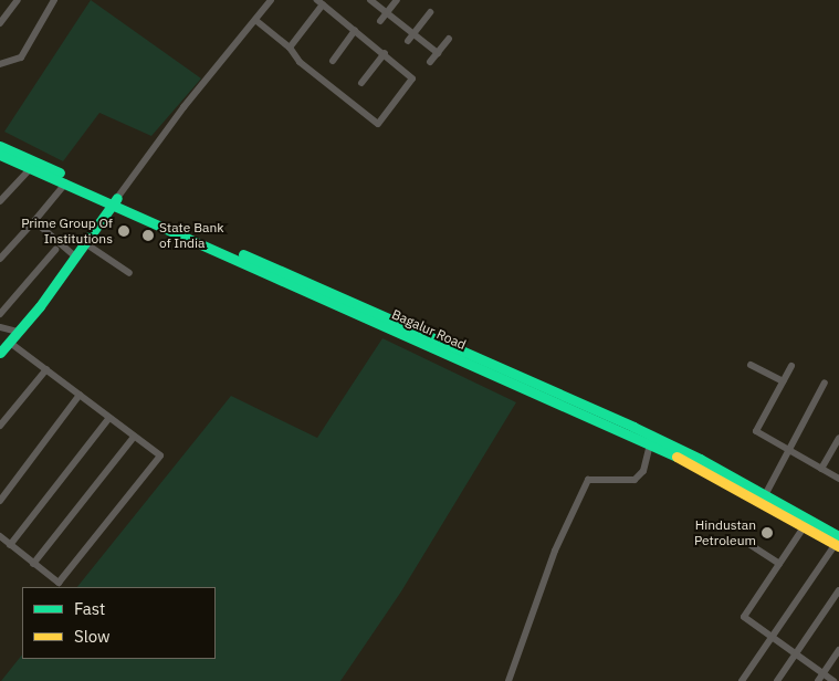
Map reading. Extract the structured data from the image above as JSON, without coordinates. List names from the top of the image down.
{
  "streets": {
    "main road": ["Bagalur Road"]
  },
  "places": ["Prime Group Of Institutions", "State Bank of India", "Hindustan Petroleum"],
  "legend": ["Fast", "Slow"]
}
